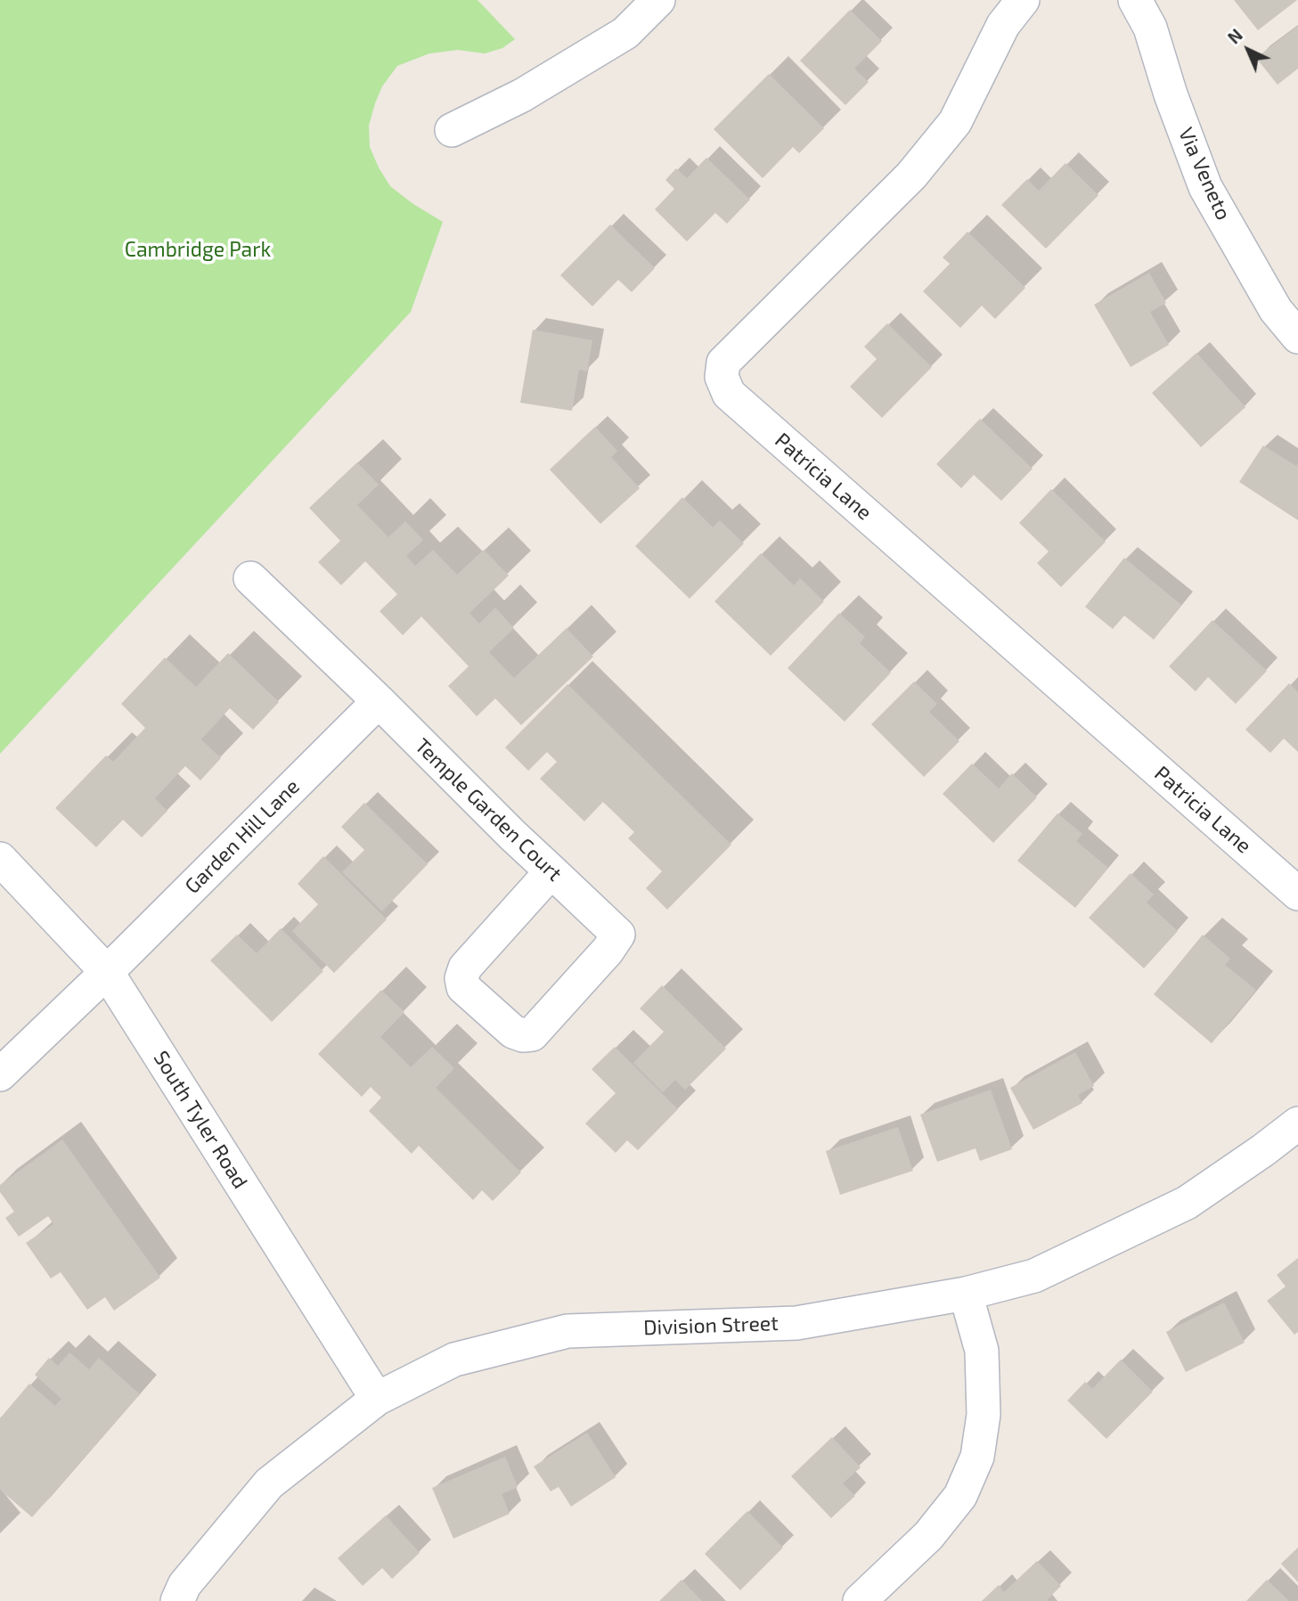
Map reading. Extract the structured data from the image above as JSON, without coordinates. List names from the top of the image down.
{
  "streets": {
    "street": [
      "Via Veneto",
      "Patricia Lane",
      "Temple Garden Court",
      "Garden Hill Lane",
      "South Tyler Road",
      "Division Street"
    ]
  },
  "crossings": [
    ["Temple Garden Court", "Garden Hill Lane"],
    ["Garden Hill Lane", "South Tyler Road"],
    ["South Tyler Road", "Division Street"]
  ],
  "parks": ["Cambridge Park"],
  "north": "top left"
}
